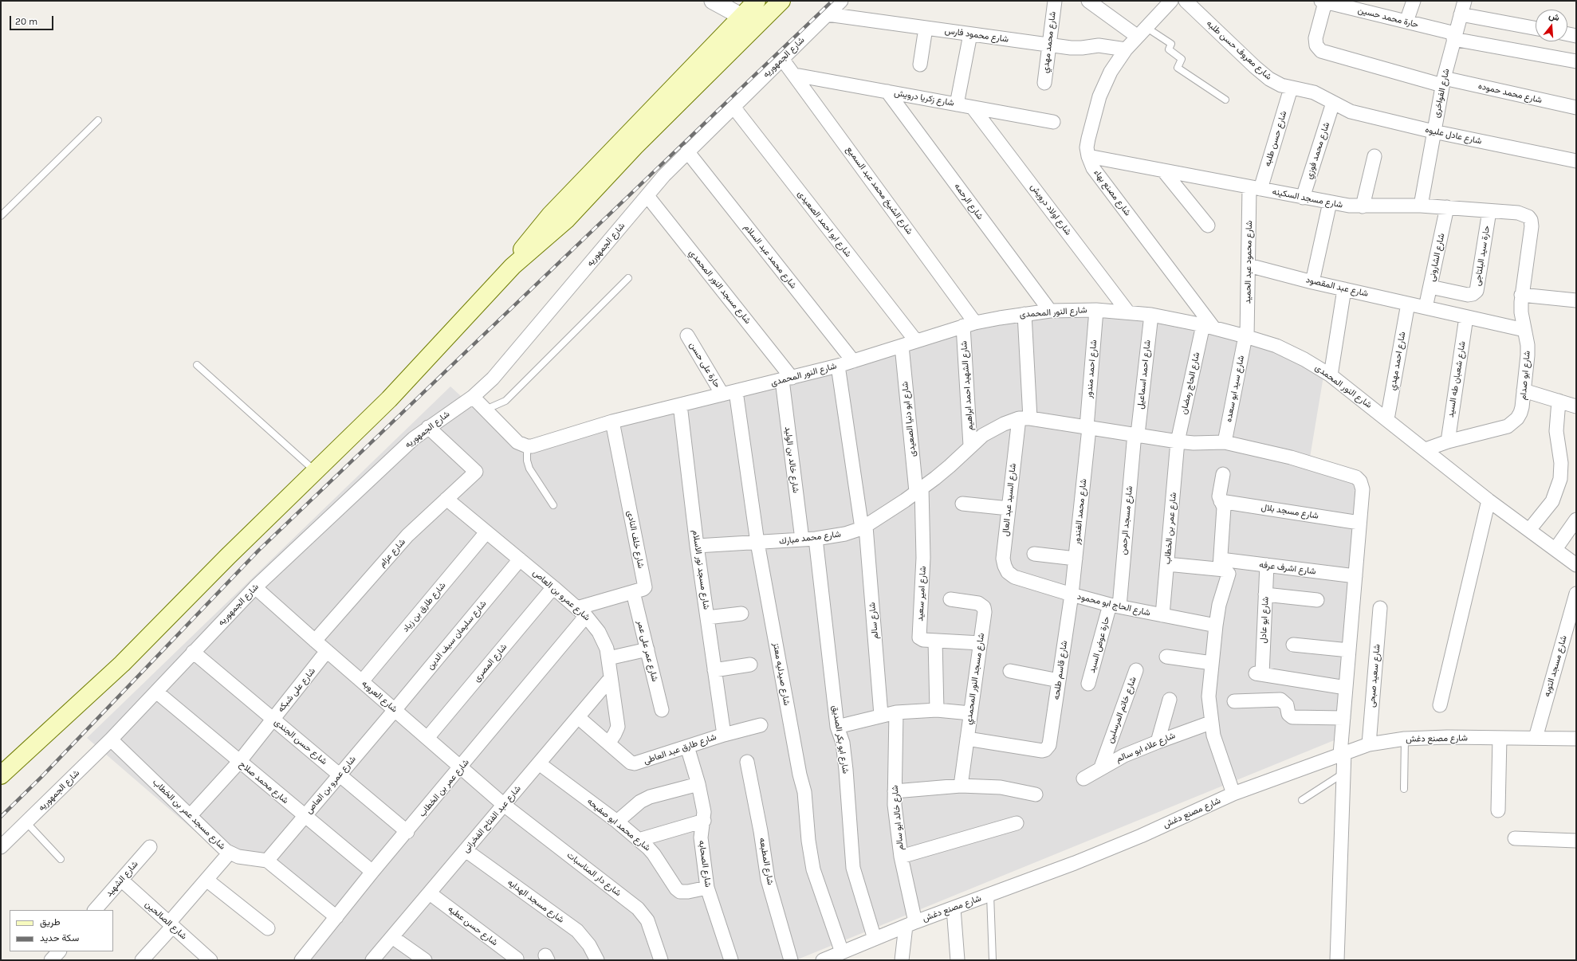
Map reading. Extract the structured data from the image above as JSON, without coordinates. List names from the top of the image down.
{
  "streets": {
    "street": [
      "حارة محمد حسين",
      "شارع محمود فارس",
      "شارع محمد مهدي",
      "شارع معروف حسن طلبه",
      "شارع الجمهوريه",
      "شارع الفواخرى",
      "شارع محمد حموده",
      "شارع زكريا درويش",
      "شارع عادل عليوه",
      "شارع حسن طلبه",
      "شارع محمد فوزي",
      "شارع الشيخ محمد عبد السميع",
      "شارع مصنع بهاء",
      "شارع مسجد السكينه",
      "شارع الرحمه",
      "شارع اولاد درويش",
      "شارع ابو احمد الصعيدى",
      "حارة سيد البلتاجى",
      "شارع محمد عبد السلام",
      "شارع الشارونى",
      "شارع محمود عبد الحميد",
      "شارع مسجد النور المحمدي",
      "شارع عبد المقصود",
      "شارع النور المحمدى",
      "شارع احمد مهدي",
      "حارة على حسن",
      "شارع احمد مندور",
      "شارع احمد اسماعيل",
      "شارع ابو صدام",
      "شارع شعبان طه السيد",
      "شارع الحاج رمضان",
      "شارع الشهيد احمد ابراهيم",
      "شارع سيد ابو سعده",
      "شارع ابو دنيا الصعيدى",
      "شارع خالد بن الوليد",
      "شارع السيد عبد العال",
      "شارع محمد الغندور",
      "شارع مسجد بلال",
      "شارع مسجد الرحمن",
      "شارع عمر بن الخطاب",
      "شارع محمد مبارك",
      "شارع خلف النادى",
      "شارع عزام",
      "شارع اشرف عرفه",
      "شارع مسجد نور الاسلام",
      "شارع امير سعيد",
      "شارع عمرو بن العاص",
      "شارع الحاج ابو محمود",
      "شارع طارق بن زياد",
      "شارع ابو عادل",
      "شارع سالم",
      "شارع سليمان سيف الدين",
      "حارة عوض السيد",
      "شارع عمر على عمر",
      "شارع المصرى",
      "شارع مسجد التوبه",
      "شارع قاسم طلحه",
      "شارع صيدليه معتز",
      "شارع سعيد صبحى",
      "شارع على شبكه",
      "شارع العروبه",
      "شارع خاتم المرسلين",
      "شارع مصنع دغش",
      "شارع ابو بكر الصديق",
      "شارع حسن الجندى",
      "شارع علاء ابو سالم",
      "شارع طارق عبد العاطى",
      "شارع محمد صلاح",
      "شارع مسجد عمر بن الخطاب",
      "شارع خالد ابو سالم",
      "شارع عبد الفتاح الفخرانى",
      "شارع محمد ابو صفيحه",
      "شارع المطبعه",
      "شارع الصحابه",
      "شارع دار المناسبات",
      "شارع الشهيد",
      "شارع مسجد الهدايه",
      "شارع الصالحين",
      "شارع حسن عطيه"
    ]
  },
  "crossings": [
    ["حارة محمد حسين", "شارع الفواخرى"],
    ["حارة محمد حسين", "شارع محمد حموده"],
    ["شارع محمود فارس", "شارع محمد مهدي"],
    ["شارع محمود فارس", "شارع الجمهوريه"],
    ["شارع محمود فارس", "شارع مصنع بهاء"],
    ["شارع معروف حسن طلبه", "شارع عادل عليوه"],
    ["شارع معروف حسن طلبه", "شارع حسن طلبه"],
    ["شارع معروف حسن طلبه", "شارع محمد فوزي"],
    ["شارع الجمهوريه", "شارع الشيخ محمد عبد السميع"],
    ["شارع الجمهوريه", "شارع ابو احمد الصعيدى"],
    ["شارع الجمهوريه", "شارع محمد عبد السلام"],
    ["شارع الجمهوريه", "شارع مسجد النور المحمدي"],
    ["شارع الجمهوريه", "شارع عزام"],
    ["شارع الجمهوريه", "شارع العروبه"],
    ["شارع الجمهوريه", "شارع حسن الجندى"],
    ["شارع الجمهوريه", "شارع محمد صلاح"],
    ["شارع الجمهوريه", "شارع مسجد عمر بن الخطاب"],
    ["شارع الفواخرى", "شارع محمد حموده"],
    ["شارع الفواخرى", "شارع عادل عليوه"],
    ["شارع الفواخرى", "شارع مسجد السكينه"],
    ["شارع زكريا درويش", "شارع الشيخ محمد عبد السميع"],
    ["شارع زكريا درويش", "شارع الرحمه"],
    ["شارع زكريا درويش", "شارع اولاد درويش"],
    ["شارع عادل عليوه", "شارع محمد فوزي"],
    ["شارع حسن طلبه", "شارع مسجد السكينه"],
    ["شارع حسن طلبه", "شارع محمود عبد الحميد"],
    ["شارع محمد فوزي", "شارع مسجد السكينه"],
    ["شارع الشيخ محمد عبد السميع", "شارع النور المحمدى"],
    ["شارع الشيخ محمد عبد السميع", "شارع الشهيد احمد ابراهيم"],
    ["شارع مصنع بهاء", "شارع مسجد السكينه"],
    ["شارع مصنع بهاء", "شارع النور المحمدى"],
    ["شارع مصنع بهاء", "شارع الحاج رمضان"],
    ["شارع مسجد السكينه", "حارة سيد البلتاجى"],
    ["شارع مسجد السكينه", "شارع الشارونى"],
    ["شارع مسجد السكينه", "شارع محمود عبد الحميد"],
    ["شارع مسجد السكينه", "شارع ابو صدام"],
    ["شارع الرحمه", "شارع النور المحمدى"],
    ["شارع اولاد درويش", "شارع النور المحمدى"],
    ["شارع ابو احمد الصعيدى", "شارع النور المحمدى"],
    ["حارة سيد البلتاجى", "شارع الشارونى"],
    ["شارع محمد عبد السلام", "شارع النور المحمدى"],
    ["شارع الشارونى", "شارع عبد المقصود"],
    ["شارع محمود عبد الحميد", "شارع عبد المقصود"],
    ["شارع محمود عبد الحميد", "شارع النور المحمدى"],
    ["شارع محمود عبد الحميد", "شارع سيد ابو سعده"],
    ["شارع مسجد النور المحمدي", "شارع النور المحمدى"],
    ["شارع مسجد النور المحمدي", "شارع خالد بن الوليد"],
    ["شارع مسجد النور المحمدي", "شارع امير سعيد"],
    ["شارع مسجد النور المحمدي", "شارع قاسم طلحه"],
    ["شارع عبد المقصود", "شارع احمد مهدي"],
    ["شارع عبد المقصود", "شارع ابو صدام"],
    ["شارع عبد المقصود", "شارع شعبان طه السيد"],
    ["شارع النور المحمدى", "شارع احمد مهدي"],
    ["شارع النور المحمدى", "حارة على حسن"],
    ["شارع النور المحمدى", "شارع احمد مندور"],
    ["شارع النور المحمدى", "شارع احمد اسماعيل"],
    ["شارع النور المحمدى", "شارع ابو صدام"],
    ["شارع النور المحمدى", "شارع الحاج رمضان"],
    ["شارع النور المحمدى", "شارع الشهيد احمد ابراهيم"],
    ["شارع النور المحمدى", "شارع سيد ابو سعده"],
    ["شارع النور المحمدى", "شارع ابو دنيا الصعيدى"],
    ["شارع النور المحمدى", "شارع خالد بن الوليد"],
    ["شارع النور المحمدى", "شارع السيد عبد العال"],
    ["شارع النور المحمدى", "شارع خلف النادى"],
    ["شارع النور المحمدى", "شارع مسجد نور الاسلام"],
    ["شارع النور المحمدى", "شارع سالم"],
    ["شارع النور المحمدى", "شارع صيدليه معتز"],
    ["شارع احمد مندور", "شارع محمد الغندور"],
    ["شارع احمد اسماعيل", "شارع مسجد الرحمن"],
    ["شارع ابو صدام", "شارع شعبان طه السيد"],
    ["شارع الحاج رمضان", "شارع عمر بن الخطاب"],
    ["شارع الشهيد احمد ابراهيم", "شارع محمد مبارك"],
    ["شارع ابو دنيا الصعيدى", "شارع محمد مبارك"],
    ["شارع ابو دنيا الصعيدى", "شارع امير سعيد"],
    ["شارع خالد بن الوليد", "شارع محمد مبارك"],
    ["شارع السيد عبد العال", "شارع محمد مبارك"],
    ["شارع السيد عبد العال", "شارع الحاج ابو محمود"],
    ["شارع محمد الغندور", "شارع الحاج ابو محمود"],
    ["شارع محمد الغندور", "شارع قاسم طلحه"],
    ["شارع مسجد الرحمن", "شارع الحاج ابو محمود"],
    ["شارع مسجد الرحمن", "حارة عوض السيد"],
    ["شارع عمر بن الخطاب", "شارع خلف النادى"],
    ["شارع عمر بن الخطاب", "شارع اشرف عرفه"],
    ["شارع عمر بن الخطاب", "شارع عمرو بن العاص"],
    ["شارع عمر بن الخطاب", "شارع الحاج ابو محمود"],
    ["شارع عمر بن الخطاب", "شارع العروبه"],
    ["شارع عمر بن الخطاب", "شارع حسن الجندى"],
    ["شارع عمر بن الخطاب", "شارع محمد صلاح"],
    ["شارع عمر بن الخطاب", "شارع مسجد عمر بن الخطاب"],
    ["شارع محمد مبارك", "شارع مسجد نور الاسلام"],
    ["شارع محمد مبارك", "شارع امير سعيد"],
    ["شارع محمد مبارك", "شارع سالم"],
    ["شارع محمد مبارك", "شارع صيدليه معتز"],
    ["شارع محمد مبارك", "شارع ابو بكر الصديق"],
    ["شارع خلف النادى", "شارع عمرو بن العاص"],
    ["شارع خلف النادى", "شارع عمر على عمر"],
    ["شارع عزام", "شارع عمرو بن العاص"],
    ["شارع عزام", "شارع العروبه"],
    ["شارع اشرف عرفه", "شارع ابو عادل"],
    ["شارع مسجد نور الاسلام", "شارع طارق عبد العاطى"],
    ["شارع عمرو بن العاص", "شارع طارق بن زياد"],
    ["شارع عمرو بن العاص", "شارع سليمان سيف الدين"],
    ["شارع عمرو بن العاص", "شارع المصرى"],
    ["شارع عمرو بن العاص", "شارع العروبه"],
    ["شارع عمرو بن العاص", "شارع حسن الجندى"],
    ["شارع عمرو بن العاص", "شارع طارق عبد العاطى"],
    ["شارع عمرو بن العاص", "شارع محمد صلاح"],
    ["شارع عمرو بن العاص", "شارع مسجد عمر بن الخطاب"],
    ["شارع عمرو بن العاص", "شارع عبد الفتاح الفخرانى"],
    ["شارع الحاج ابو محمود", "حارة عوض السيد"],
    ["شارع الحاج ابو محمود", "شارع قاسم طلحه"],
    ["شارع طارق بن زياد", "شارع العروبه"],
    ["شارع سليمان سيف الدين", "شارع العروبه"],
    ["شارع المصرى", "شارع العروبه"],
    ["شارع مسجد التوبه", "شارع مصنع دغش"],
    ["شارع صيدليه معتز", "شارع مصنع دغش"],
    ["شارع سعيد صبحى", "شارع مصنع دغش"],
    ["شارع على شبكه", "شارع العروبه"],
    ["شارع على شبكه", "شارع حسن الجندى"],
    ["شارع على شبكه", "شارع محمد صلاح"],
    ["شارع على شبكه", "شارع مسجد عمر بن الخطاب"],
    ["شارع العروبه", "شارع عبد الفتاح الفخرانى"],
    ["شارع العروبه", "شارع دار المناسبات"],
    ["شارع خاتم المرسلين", "شارع علاء ابو سالم"],
    ["شارع مصنع دغش", "شارع ابو بكر الصديق"],
    ["شارع مصنع دغش", "شارع خالد ابو سالم"],
    ["شارع طارق عبد العاطى", "شارع عبد الفتاح الفخرانى"],
    ["شارع طارق عبد العاطى", "شارع الصحابه"],
    ["شارع عبد الفتاح الفخرانى", "شارع محمد ابو صفيحه"],
    ["شارع عبد الفتاح الفخرانى", "شارع دار المناسبات"],
    ["شارع عبد الفتاح الفخرانى", "شارع مسجد الهدايه"],
    ["شارع عبد الفتاح الفخرانى", "شارع حسن عطيه"],
    ["شارع محمد ابو صفيحه", "شارع الصحابه"],
    ["شارع الشهيد", "شارع الصالحين"]
  ],
  "legend": ["طريق", "سكة حديد"],
  "scale_bar": "20 m",
  "north": "top"
}
